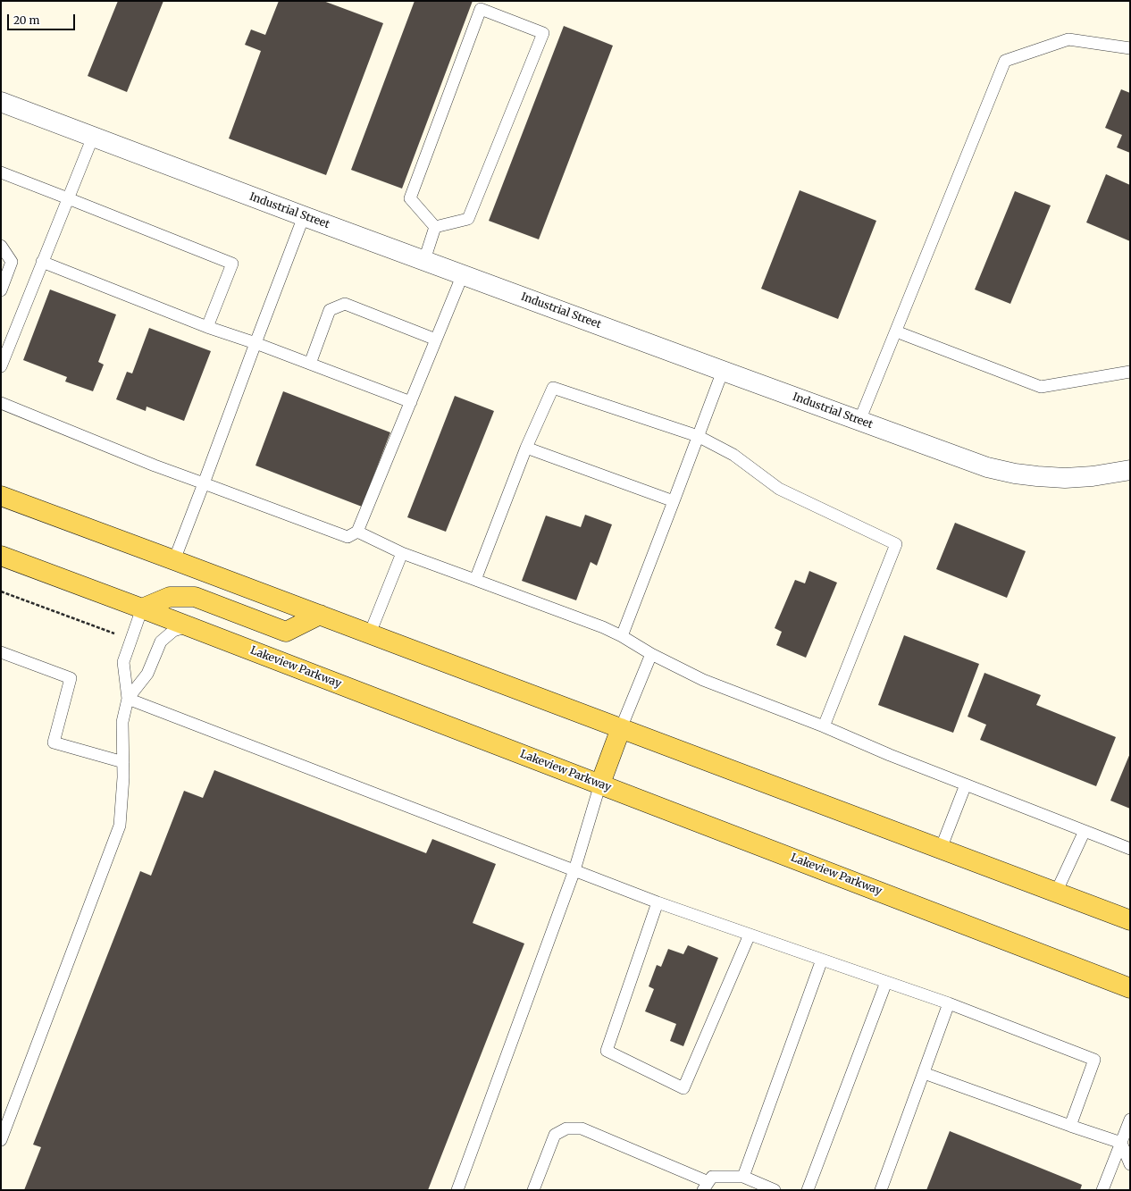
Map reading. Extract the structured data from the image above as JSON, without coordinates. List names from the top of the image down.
{
  "streets": {
    "main road": ["Lakeview Parkway"],
    "street": ["Industrial Street"]
  },
  "scale_bar": "20 m"
}
